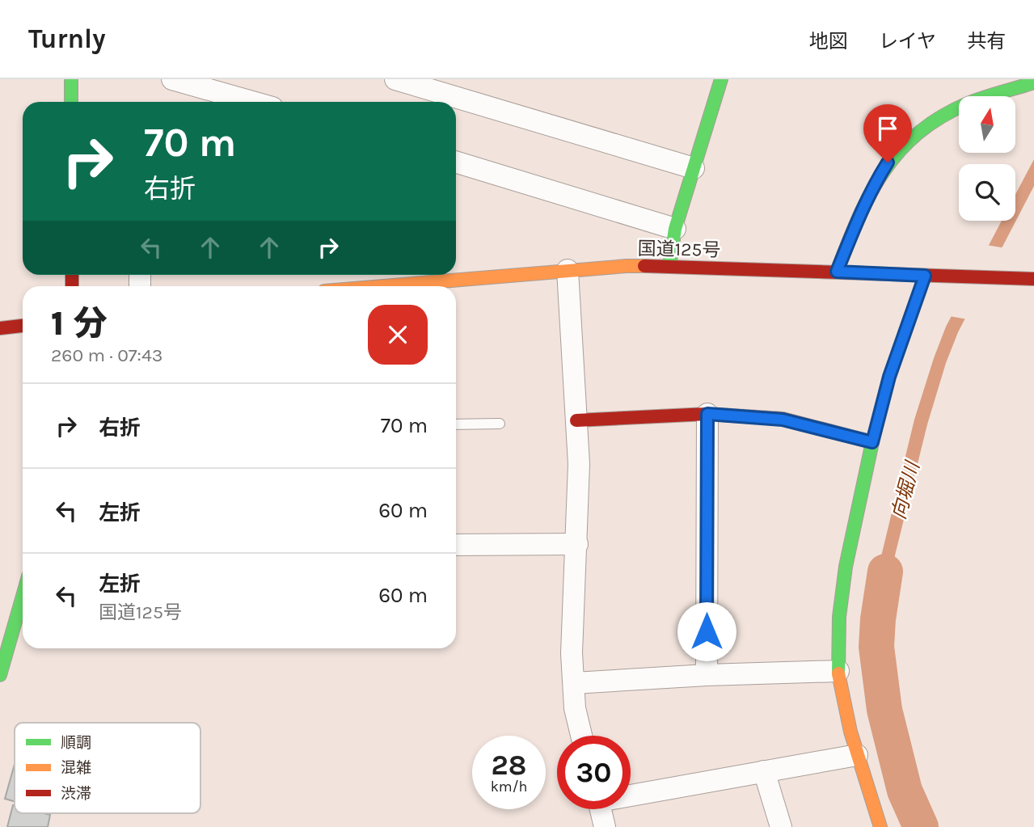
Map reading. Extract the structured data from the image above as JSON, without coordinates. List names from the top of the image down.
{
  "streets": {
    "main road": ["国道125号"]
  },
  "water": ["向堀川"],
  "legend": ["順調", "混雑", "渋滞"],
  "north": "top",
  "page": {
    "header": "Turnly",
    "nav": ["地図", "レイヤ", "共有"],
    "turn": ["70 m", "右折"],
    "heading": ["1 分", "260 m · 07:43"],
    "list": [
      {
        "name": "右折",
        "value": "70 m"
      },
      {
        "name": "左折",
        "value": "60 m"
      },
      {
        "name": "左折",
        "note": "国道125号",
        "value": "60 m"
      }
    ],
    "speed": "28 km/h",
    "limit": "30"
  }
}
